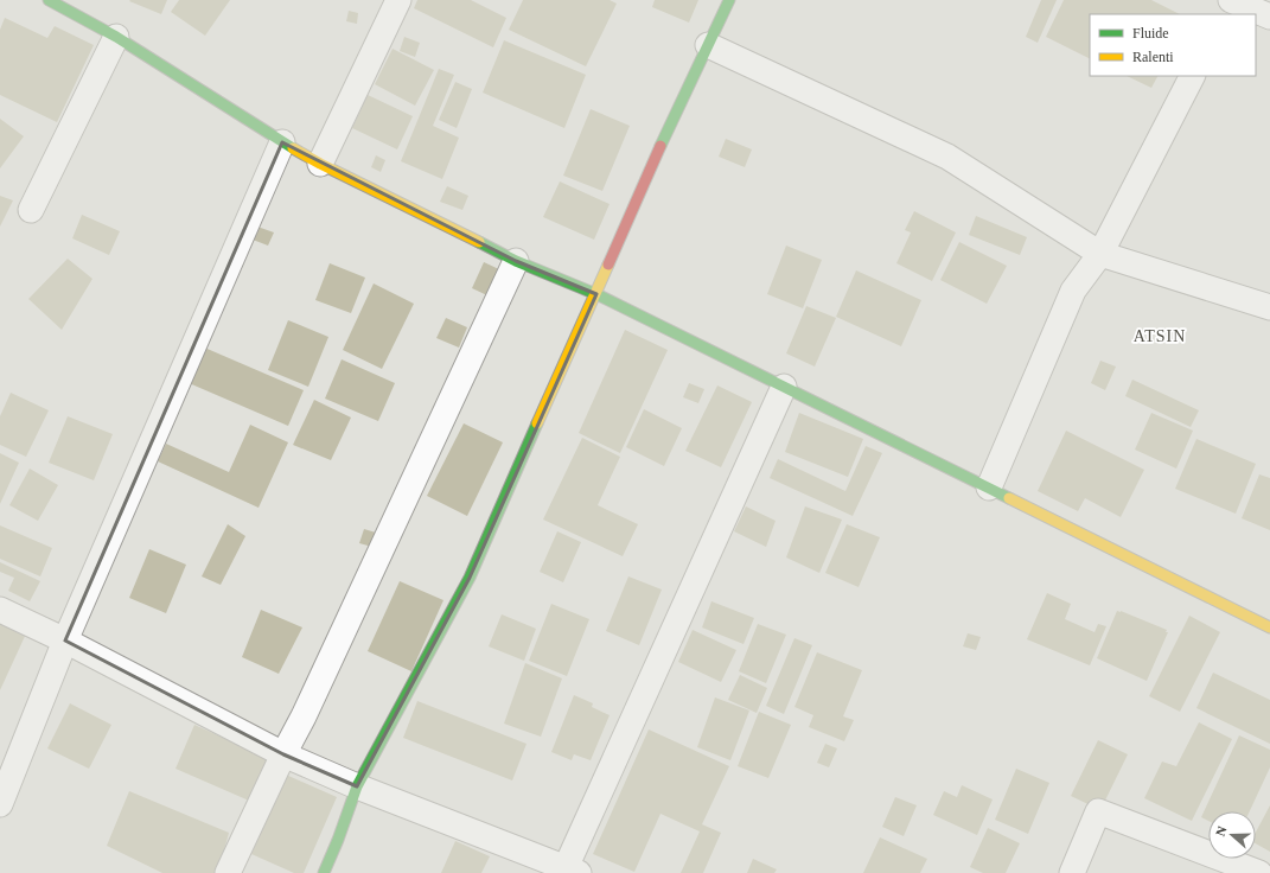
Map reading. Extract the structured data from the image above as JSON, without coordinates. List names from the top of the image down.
{
  "districts": ["ATSIN"],
  "legend": ["Fluide", "Ralenti"],
  "north": "left"
}
